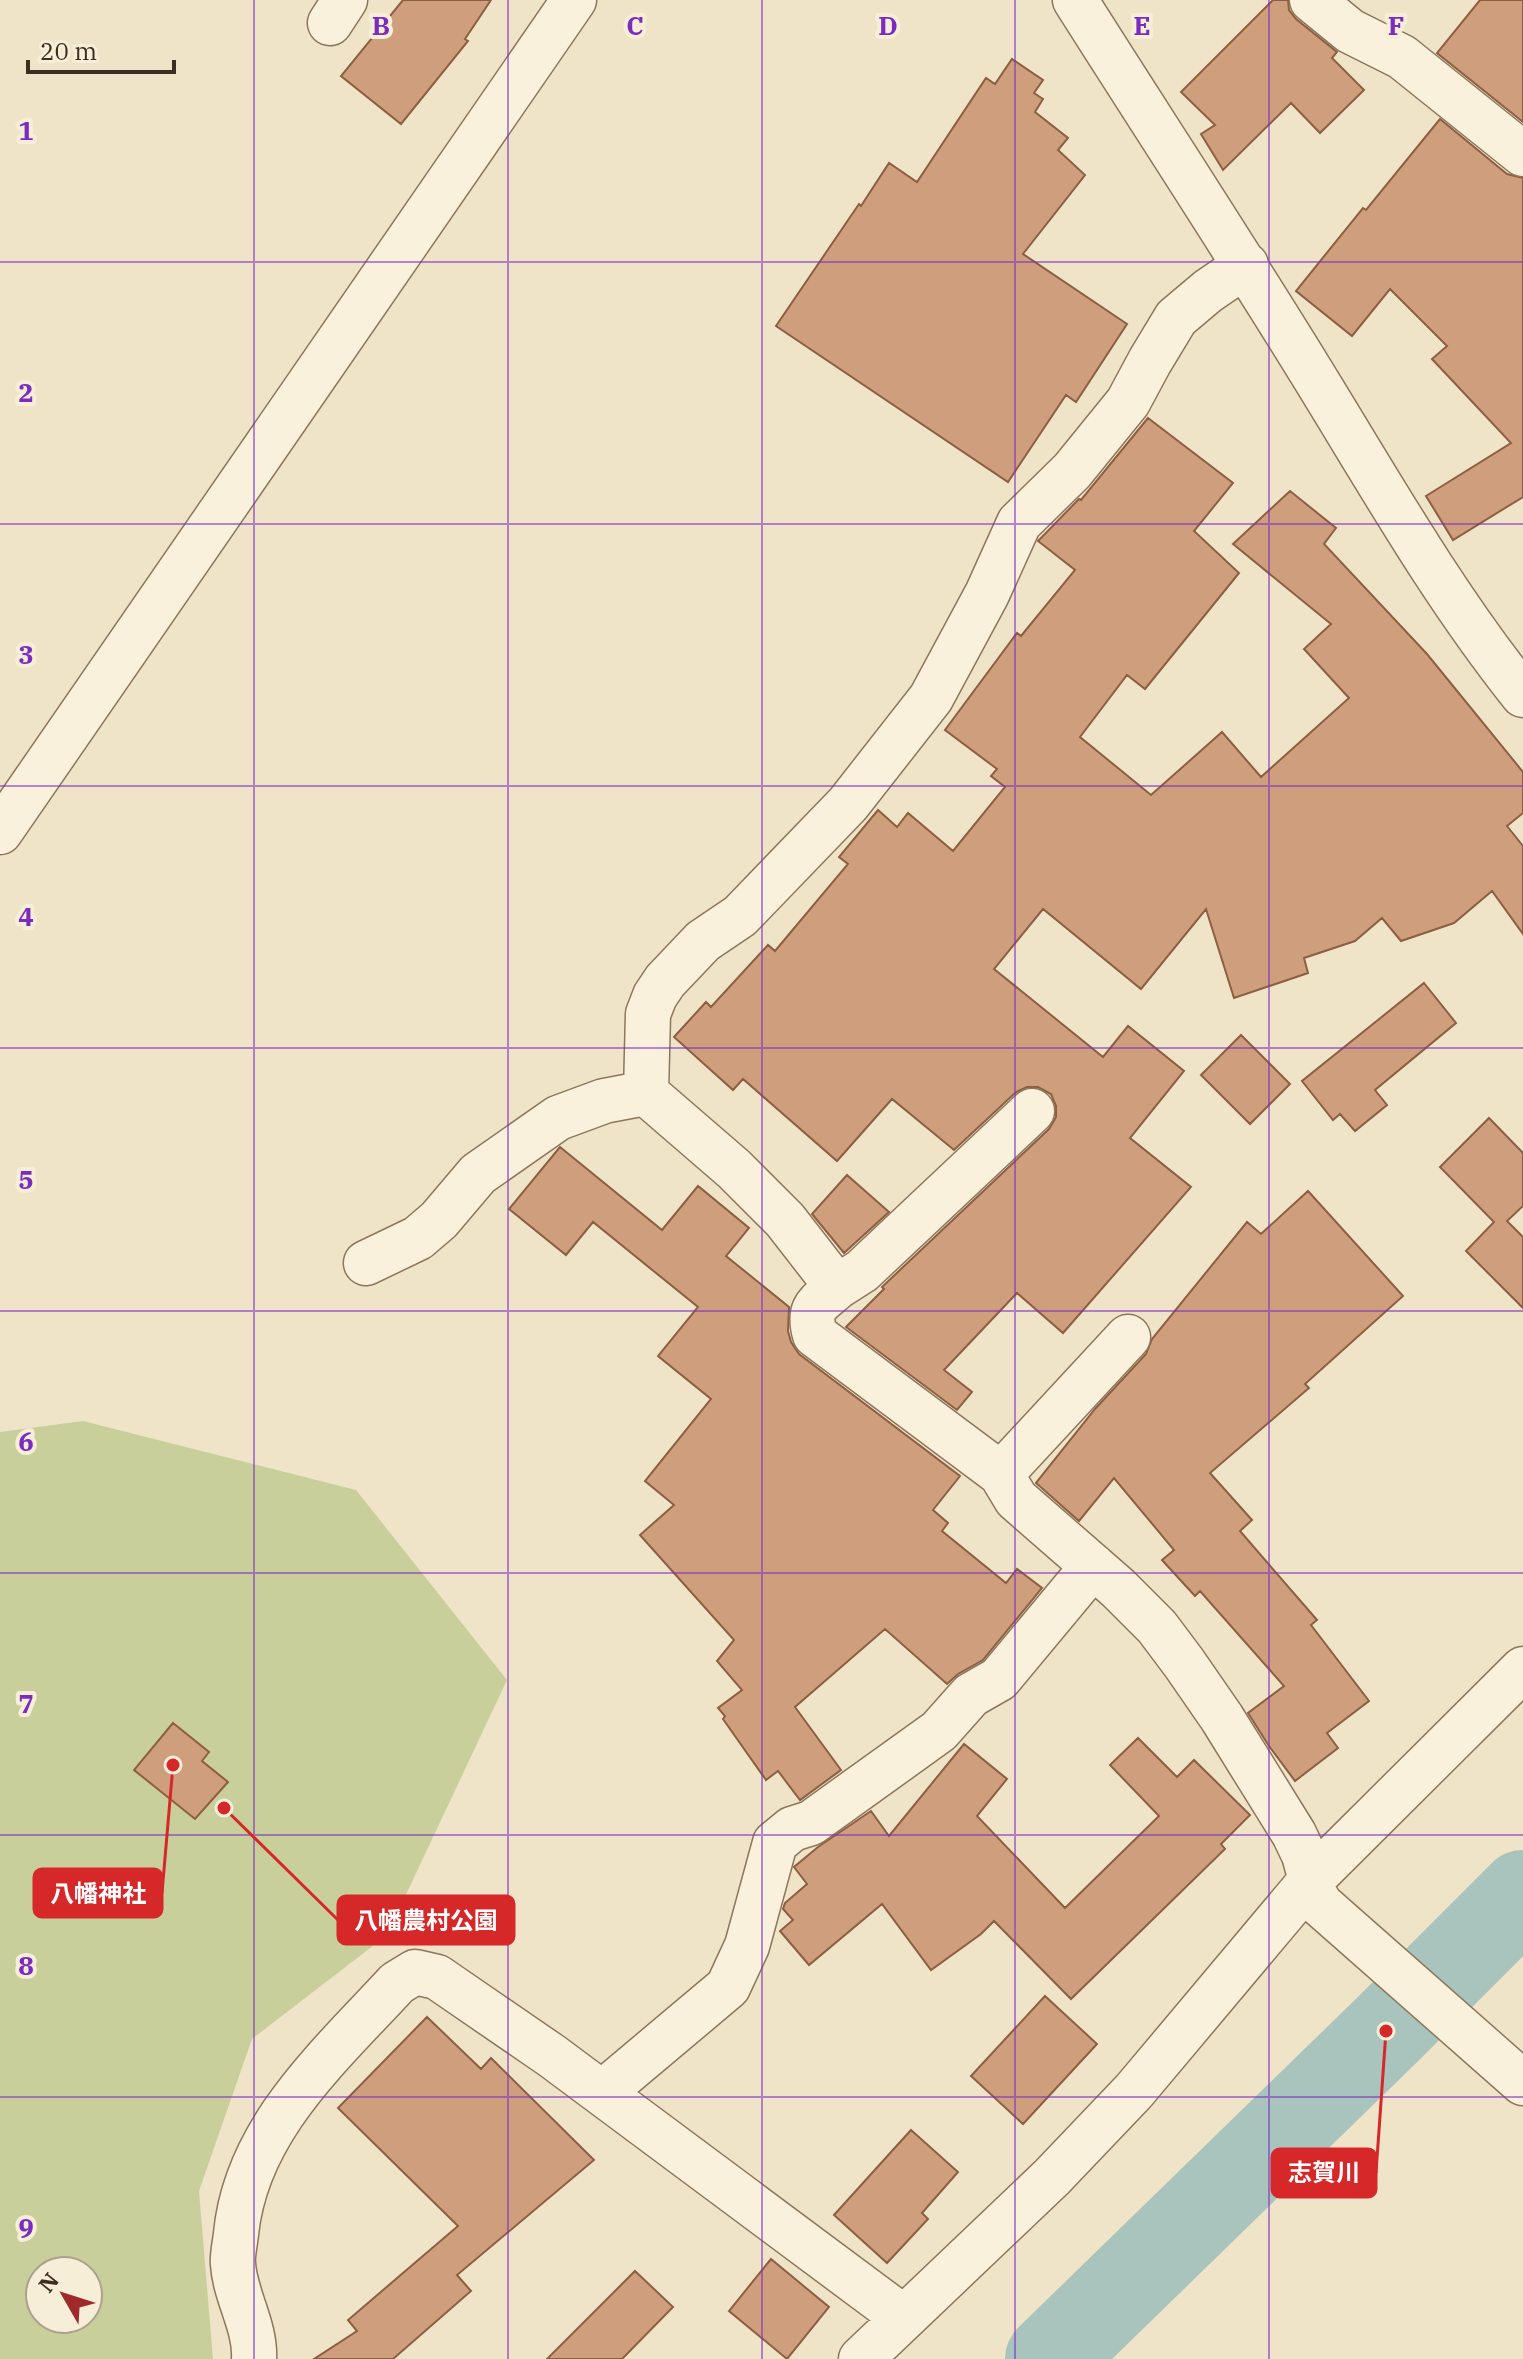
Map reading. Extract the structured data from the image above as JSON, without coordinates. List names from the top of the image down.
{
  "places": ["八幡神社", "八幡農村公園", "志賀川"],
  "scale_bar": "20 m",
  "north": "top left",
  "grid": {
    "columns": [
      "B",
      "C",
      "D",
      "E",
      "F"
    ],
    "rows": [
      "1",
      "2",
      "3",
      "4",
      "5",
      "6",
      "7",
      "8",
      "9"
    ]
  }
}
